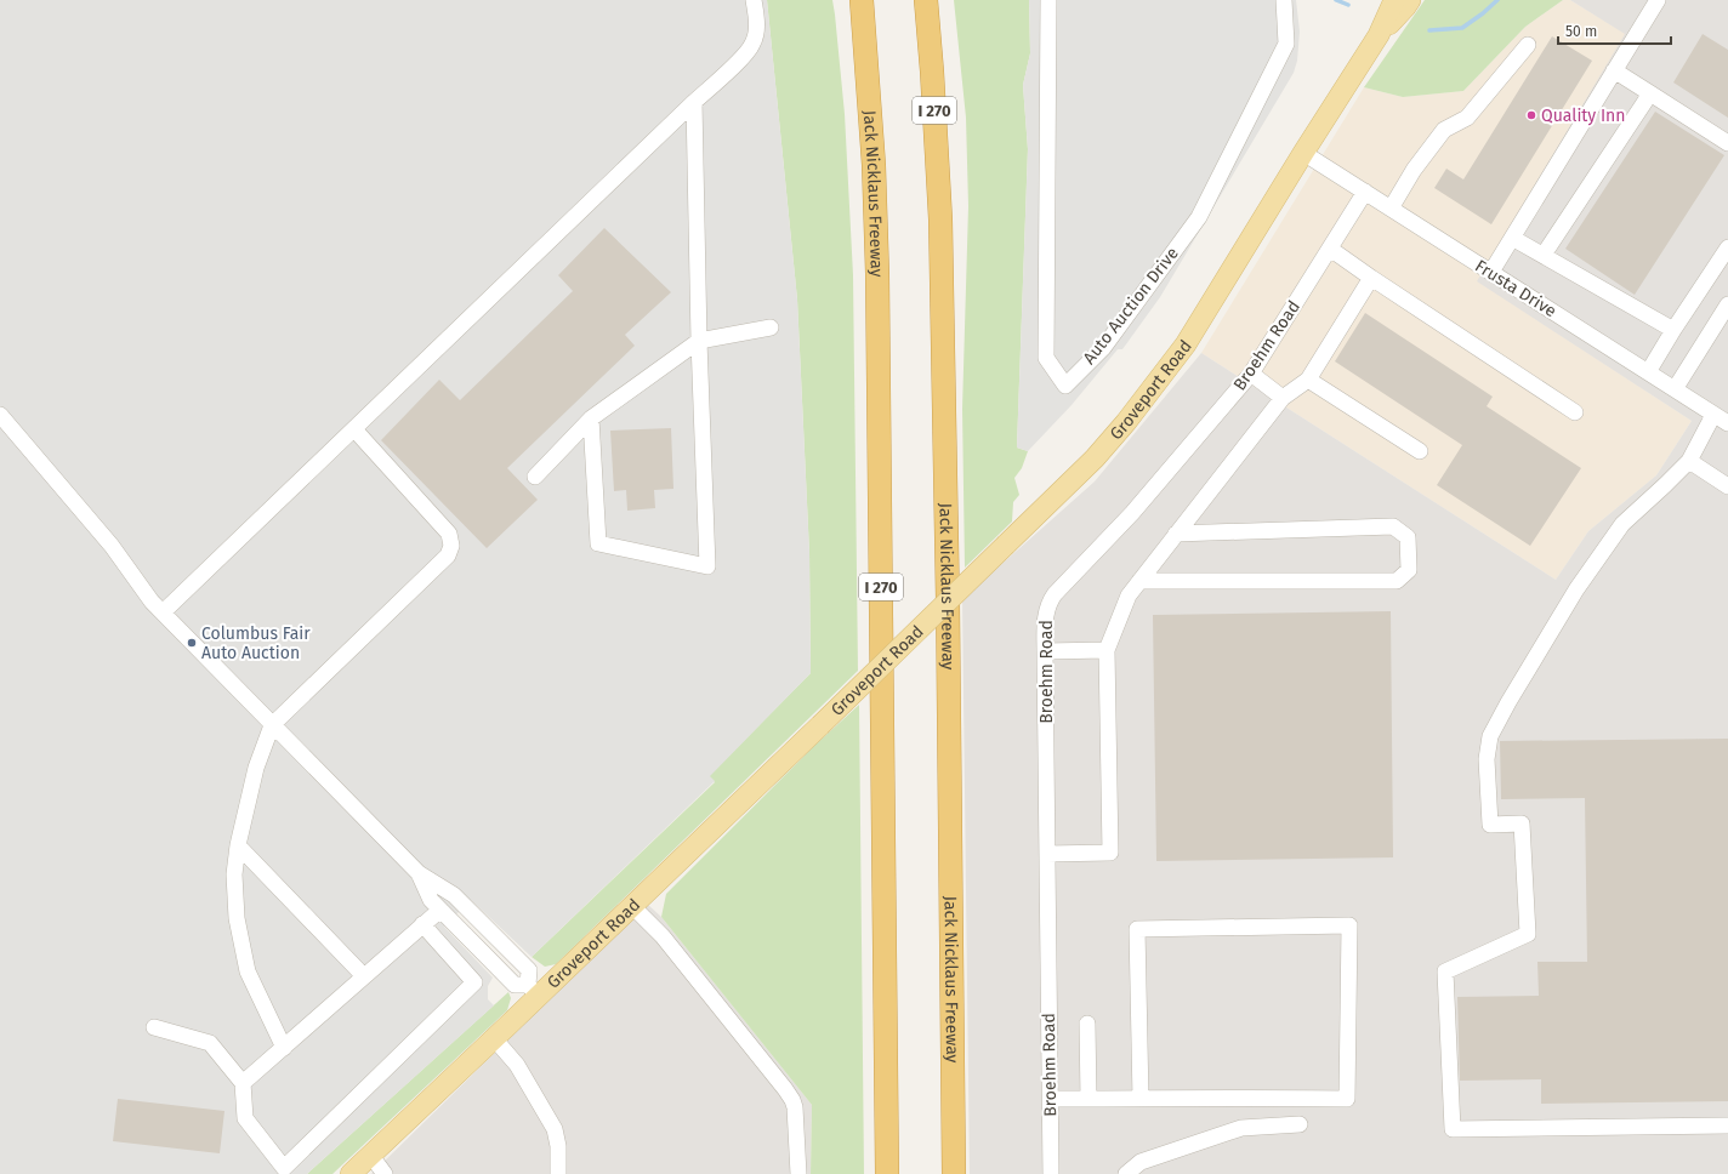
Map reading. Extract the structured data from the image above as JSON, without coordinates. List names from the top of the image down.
{
  "streets": {
    "highway": ["I 270", "Jack Nicklaus Freeway"],
    "main road": ["Groveport Road"],
    "street": ["Frusta Drive", "Auto Auction Drive", "Broehm Road"]
  },
  "crossings": [
    ["Frusta Drive", "Broehm Road"],
    ["Frusta Drive", "Groveport Road"]
  ],
  "places": ["Quality Inn", "Columbus Fair Auto Auction"],
  "scale_bar": "50 m"
}
